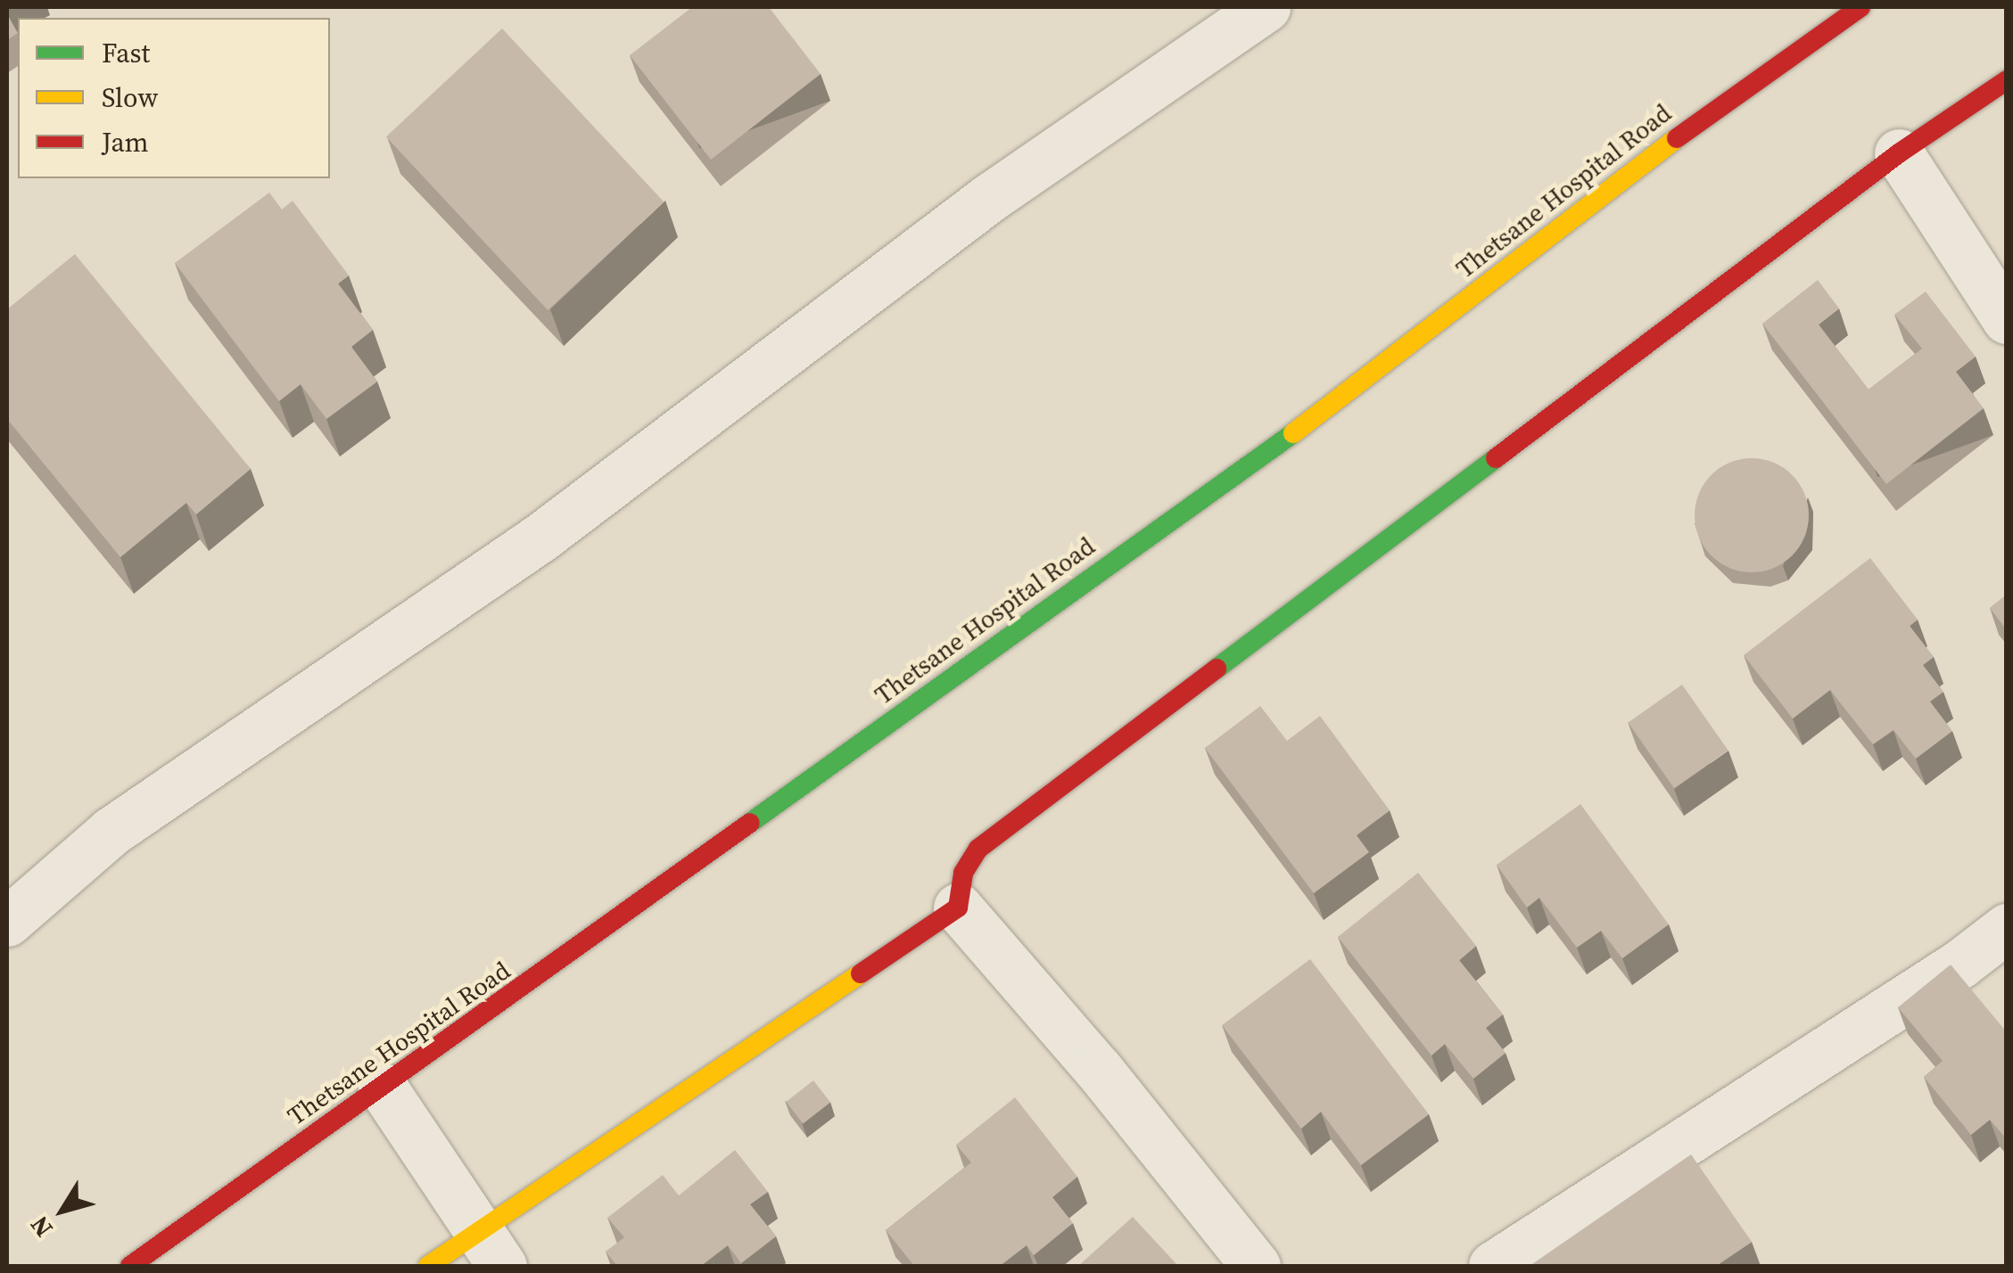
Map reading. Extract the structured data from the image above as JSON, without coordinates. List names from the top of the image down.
{
  "streets": {
    "main road": ["Thetsane Hospital Road"]
  },
  "legend": ["Fast", "Slow", "Jam"],
  "north": "bottom left"
}
